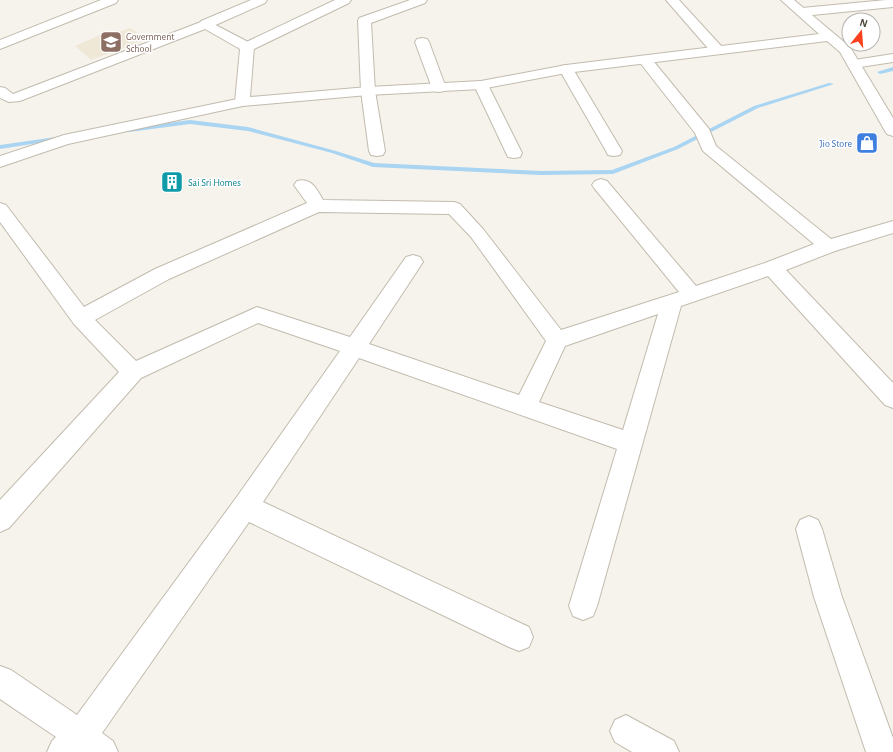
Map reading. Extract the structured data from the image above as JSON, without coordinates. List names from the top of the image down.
{
  "places": {
    "school or university": ["Government School"],
    "shop": ["Jio Store"],
    "building": ["Sai Sri Homes"]
  },
  "north": "top"
}
